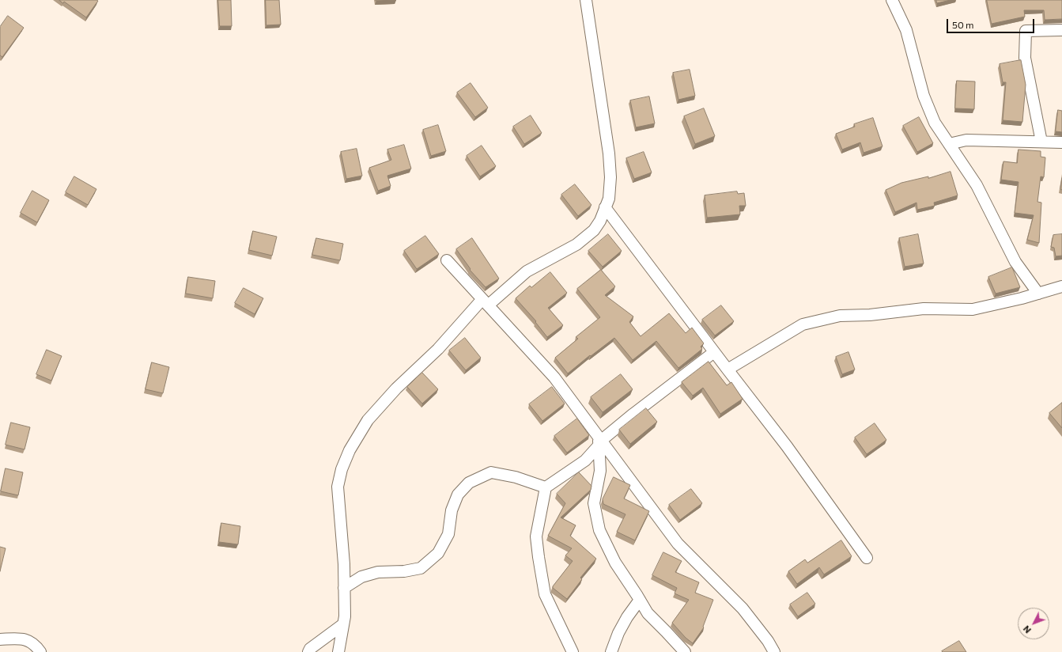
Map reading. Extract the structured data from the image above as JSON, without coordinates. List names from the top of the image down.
{
  "scale_bar": "50 m",
  "north": "bottom left"
}
